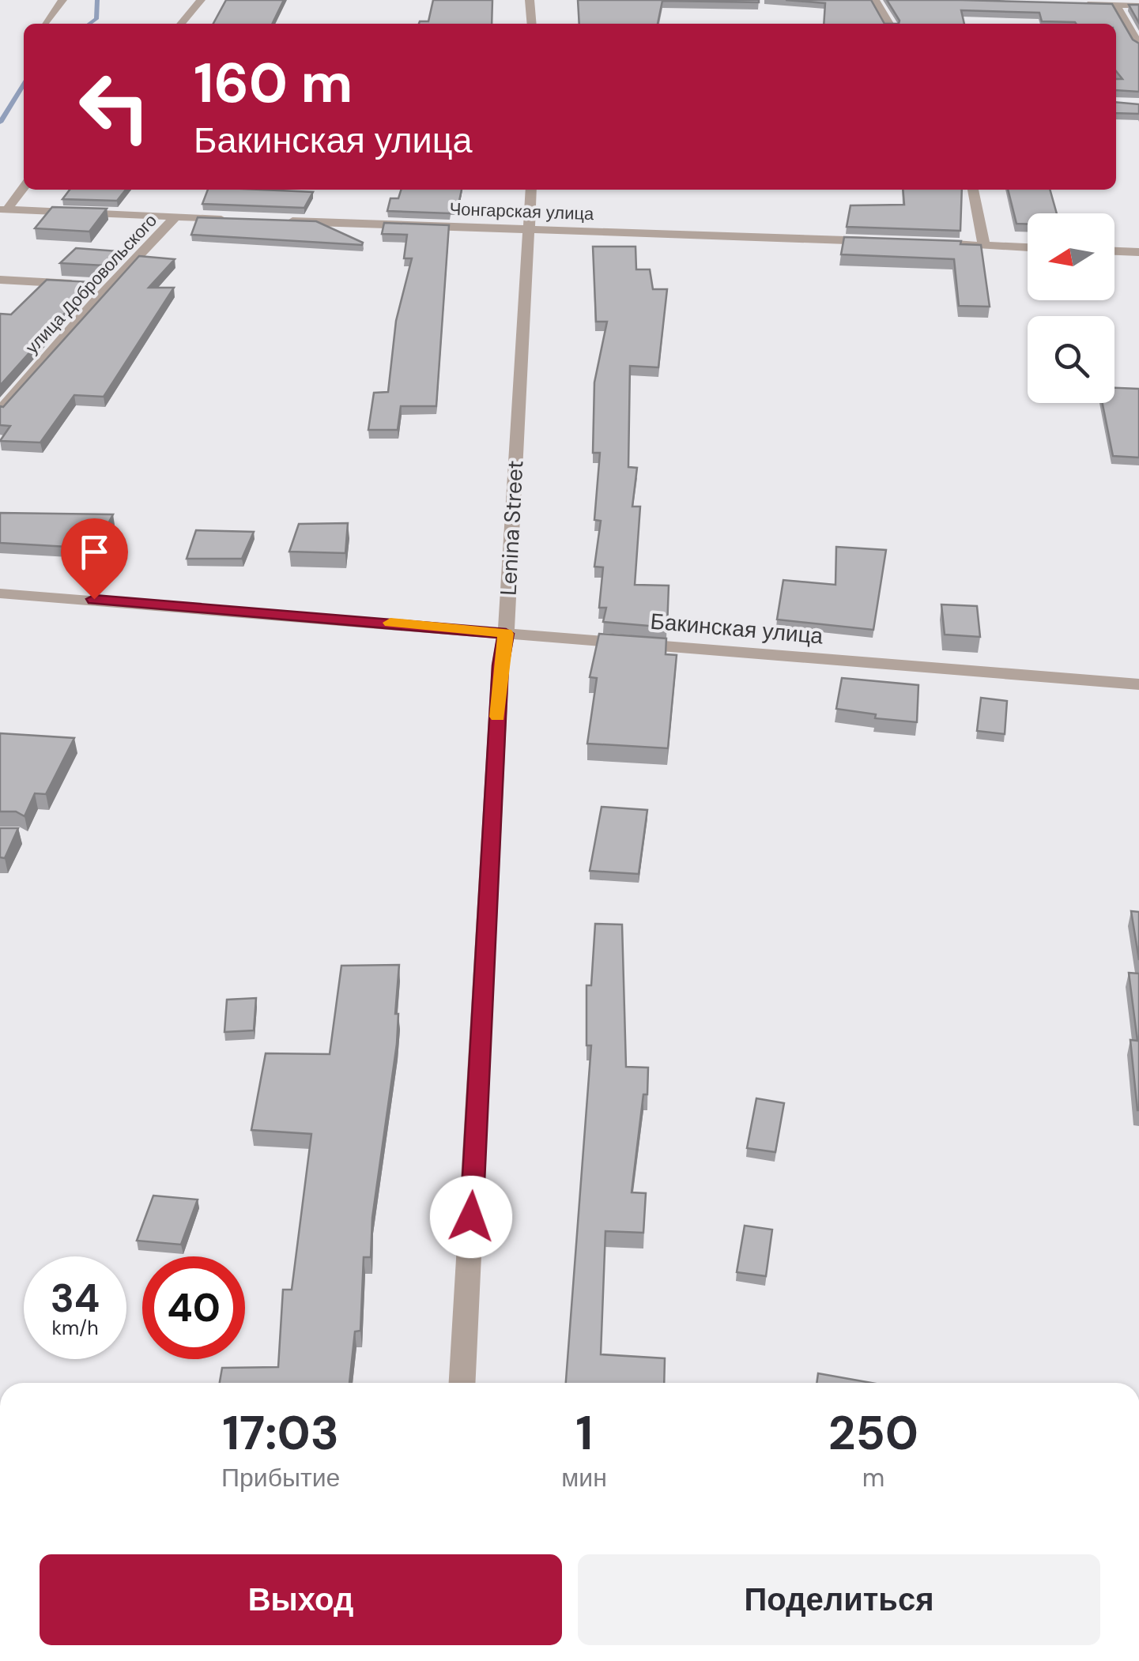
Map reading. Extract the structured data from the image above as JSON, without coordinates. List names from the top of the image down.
{
  "streets": {
    "street": [
      "Чонгарская улица",
      "улица Добровольского",
      "Lenina Street",
      "Бакинская улица"
    ]
  },
  "crossings": [
    ["Чонгарская улица", "Lenina Street"],
    ["Lenina Street", "Бакинская улица"]
  ],
  "north": "left",
  "page": {
    "turn": ["160 m", "Бакинская улица"],
    "speed": "34 km/h",
    "limit": "40",
    "eta": [
      "17:03",
      "Прибытие",
      "1",
      "мин",
      "250",
      "m"
    ],
    "buttons": ["Выход", "Поделиться"]
  }
}
